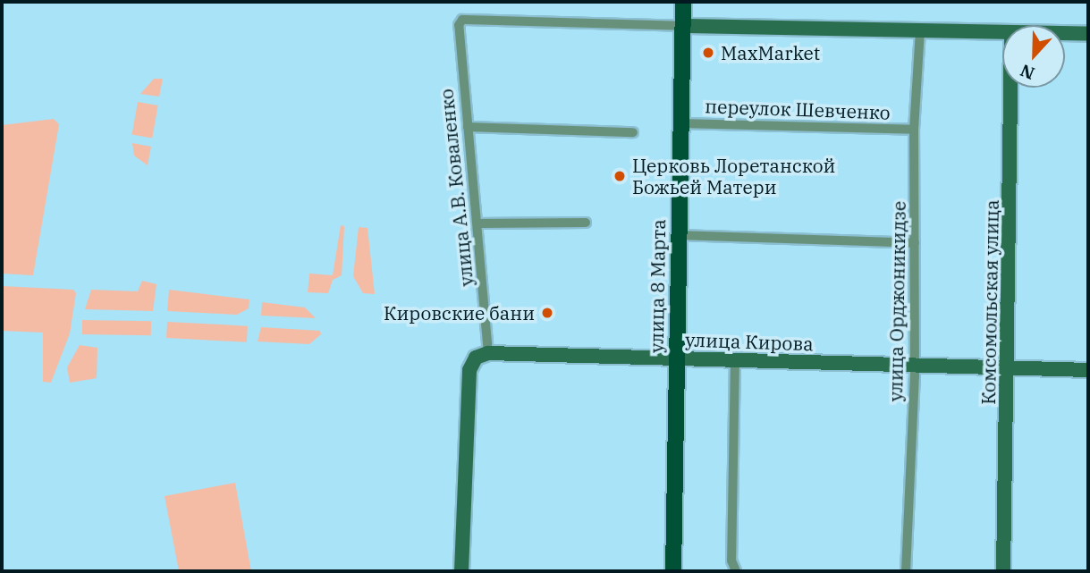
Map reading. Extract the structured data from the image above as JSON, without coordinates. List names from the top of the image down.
{
  "streets": {
    "main road": ["улица 8 Марта", "Комсомольская улица", "улица Кирова"],
    "street": ["переулок Шевченко", "улица А.В. Коваленко", "улица Орджоникидзе"]
  },
  "crossings": [
    ["переулок Шевченко", "улица 8 Марта"],
    ["переулок Шевченко", "улица Орджоникидзе"],
    ["улица А.В. Коваленко", "улица 8 Марта"],
    ["улица А.В. Коваленко", "улица Кирова"],
    ["улица 8 Марта", "улица Кирова"],
    ["улица Орджоникидзе", "улица Кирова"],
    ["Комсомольская улица", "улица Кирова"]
  ],
  "places": ["MaxMarket", "Церковь Лоретанской Божьей Матери", "Кировские бани"],
  "north": "bottom"
}
